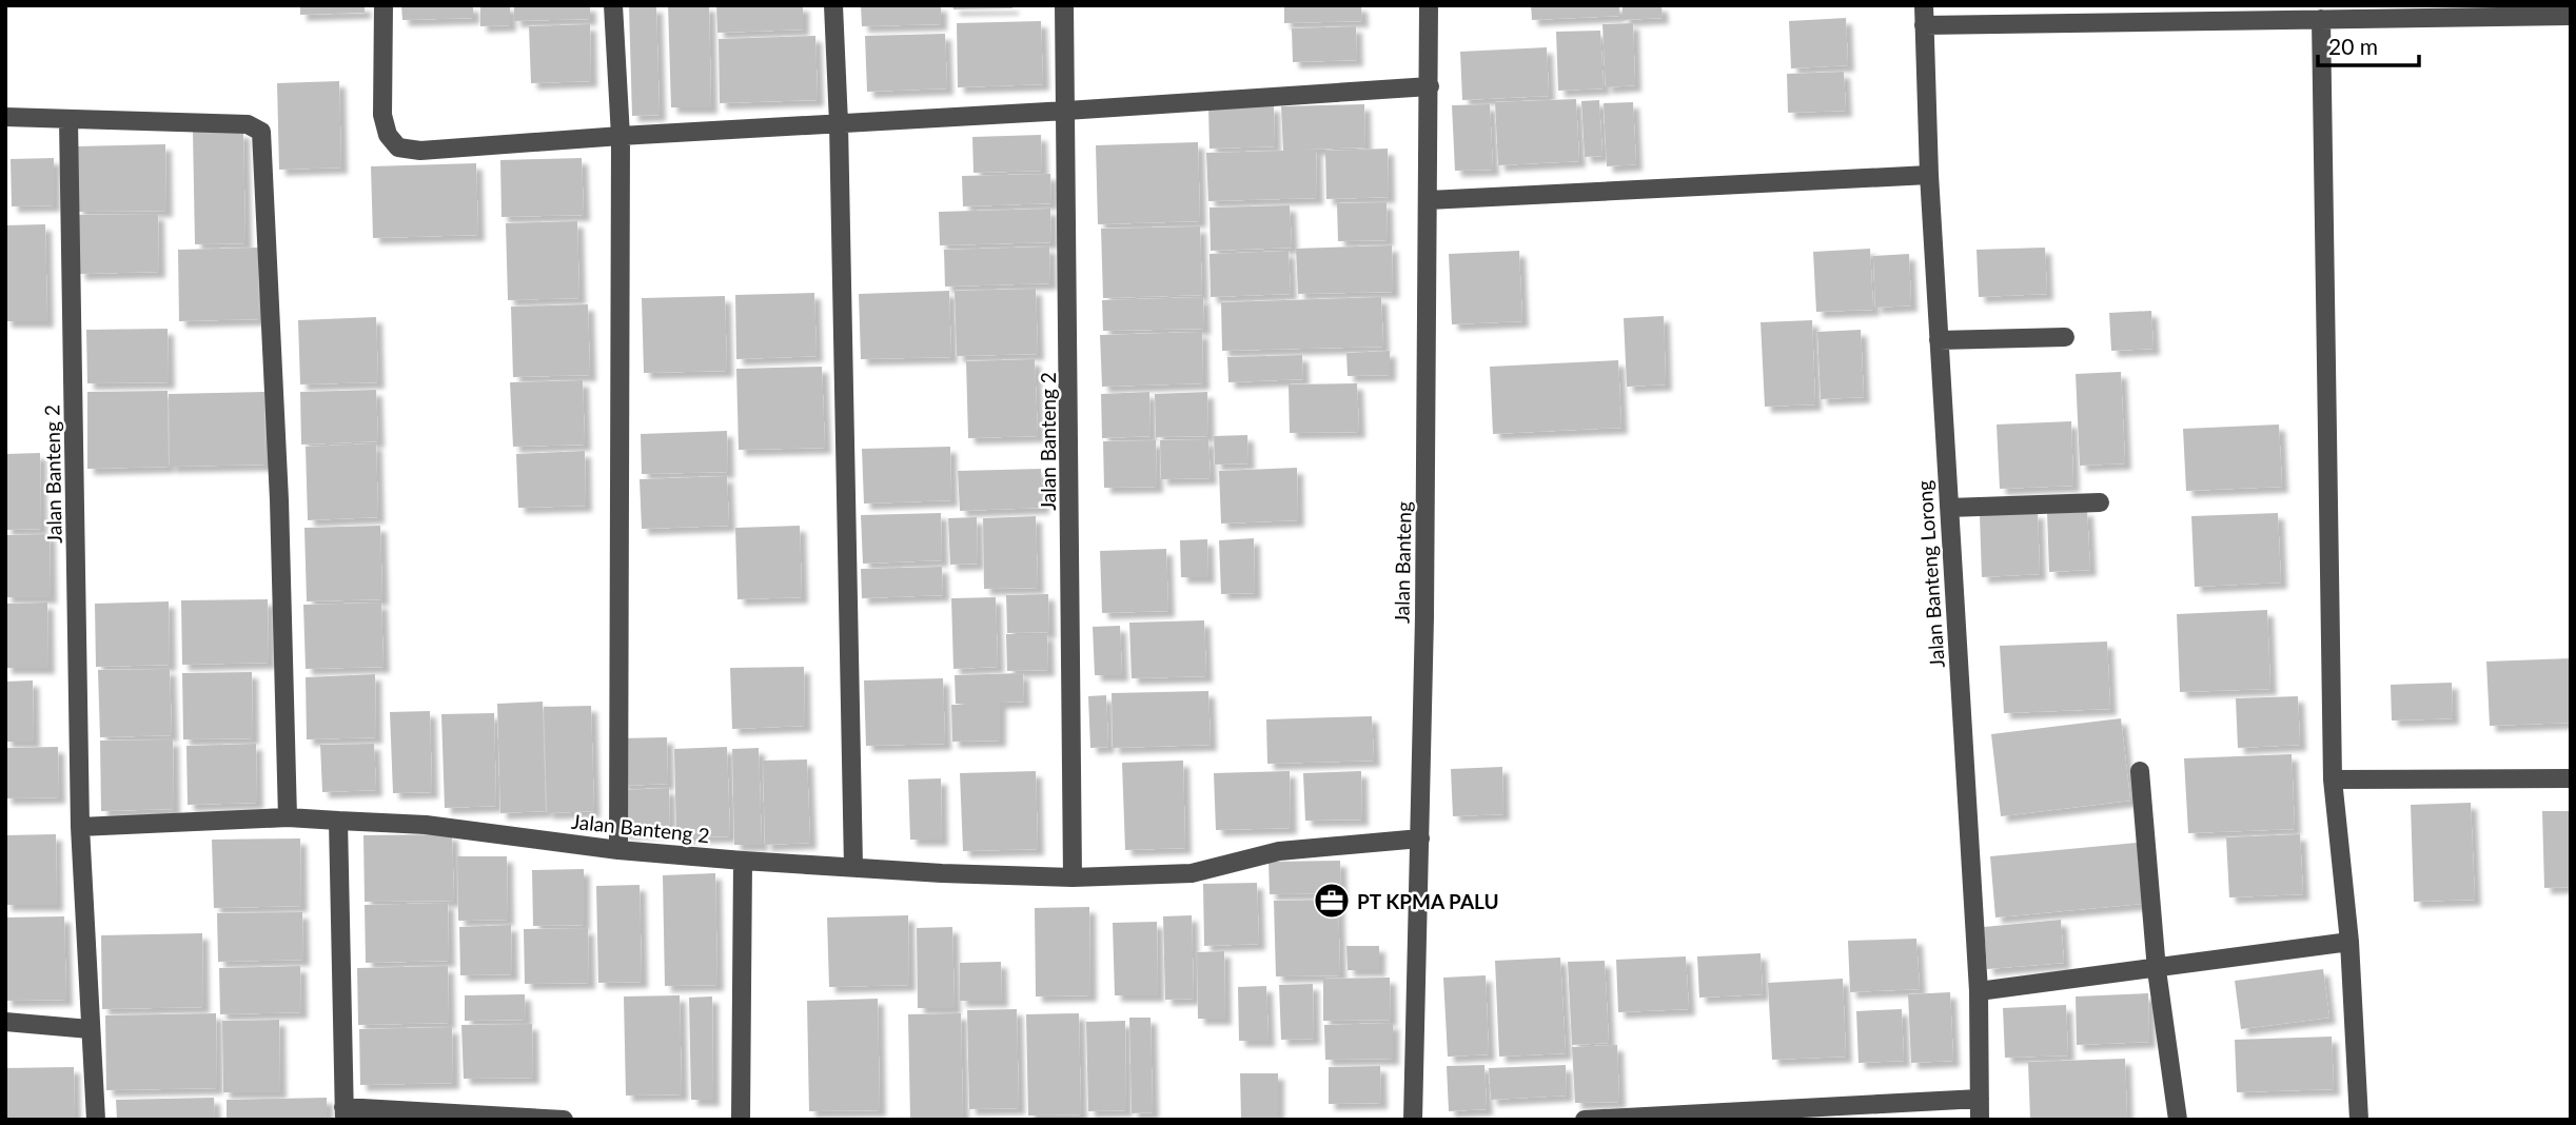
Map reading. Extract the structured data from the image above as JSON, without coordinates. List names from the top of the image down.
{
  "streets": {
    "street": ["Jalan Banteng 2", "Jalan Banteng", "Jalan Banteng Lorong"]
  },
  "crossings": [
    ["Jalan Banteng 2", "Jalan Banteng"]
  ],
  "places": {
    "office": ["PT KPMA PALU"]
  },
  "scale_bar": "20 m"
}
